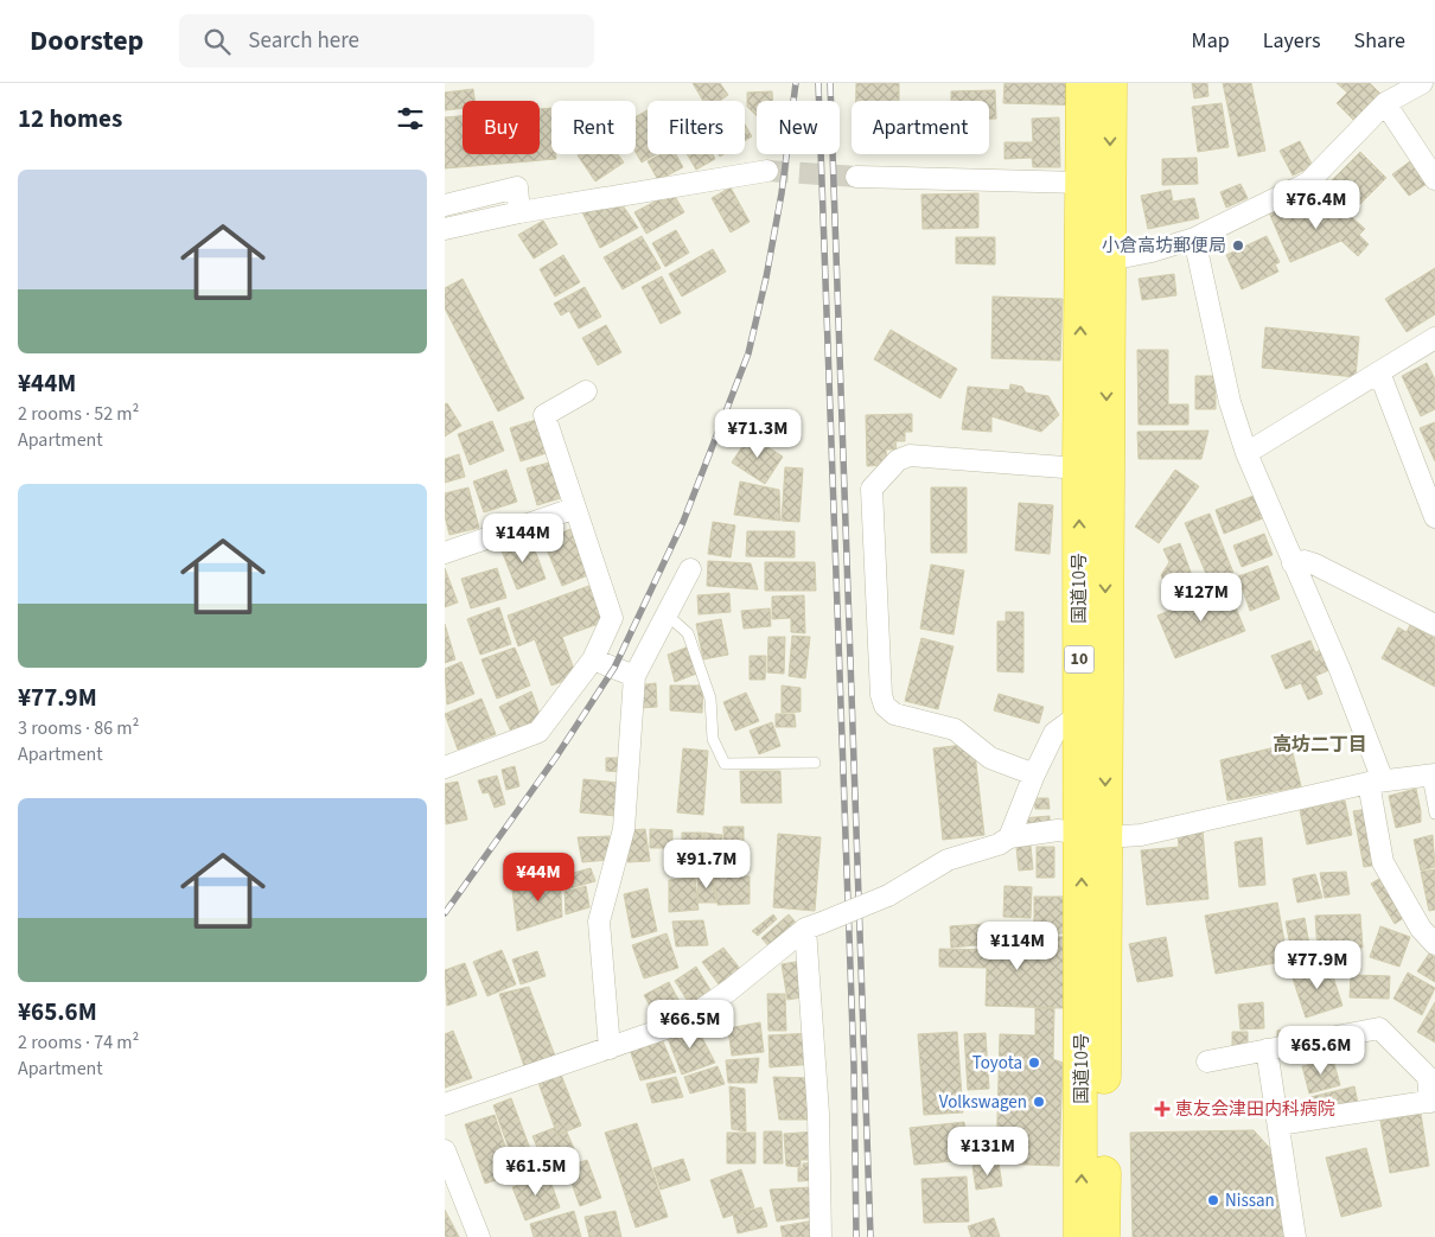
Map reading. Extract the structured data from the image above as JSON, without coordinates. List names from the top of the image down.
{
  "streets": {
    "highway": ["国道10号", "10"]
  },
  "districts": ["高坊二丁目"],
  "places": {
    "other": [
      "小倉高坊郵便局",
      "Toyota",
      "Volkswagen",
      "Nissan"
    ],
    "health": ["恵友会津田内科病院"]
  },
  "page": {
    "header": "Doorstep",
    "search": "Search here",
    "nav": ["Map", "Layers", "Share"],
    "heading": "12 homes",
    "chip": [
      "Buy",
      "Rent",
      "Filters",
      "New",
      "Apartment"
    ],
    "list": [
      {
        "name": "¥44M",
        "note": "2 rooms · 52 m² · Apartment"
      },
      {
        "name": "¥77.9M",
        "note": "3 rooms · 86 m² · Apartment"
      },
      {
        "name": "¥65.6M",
        "note": "2 rooms · 74 m² · Apartment"
      }
    ],
    "price": [
      "¥76.4M",
      "¥71.3M",
      "¥144M",
      "¥127M",
      "¥91.7M",
      "¥44M",
      "¥114M",
      "¥77.9M",
      "¥66.5M",
      "¥65.6M",
      "¥131M",
      "¥61.5M"
    ]
  }
}
